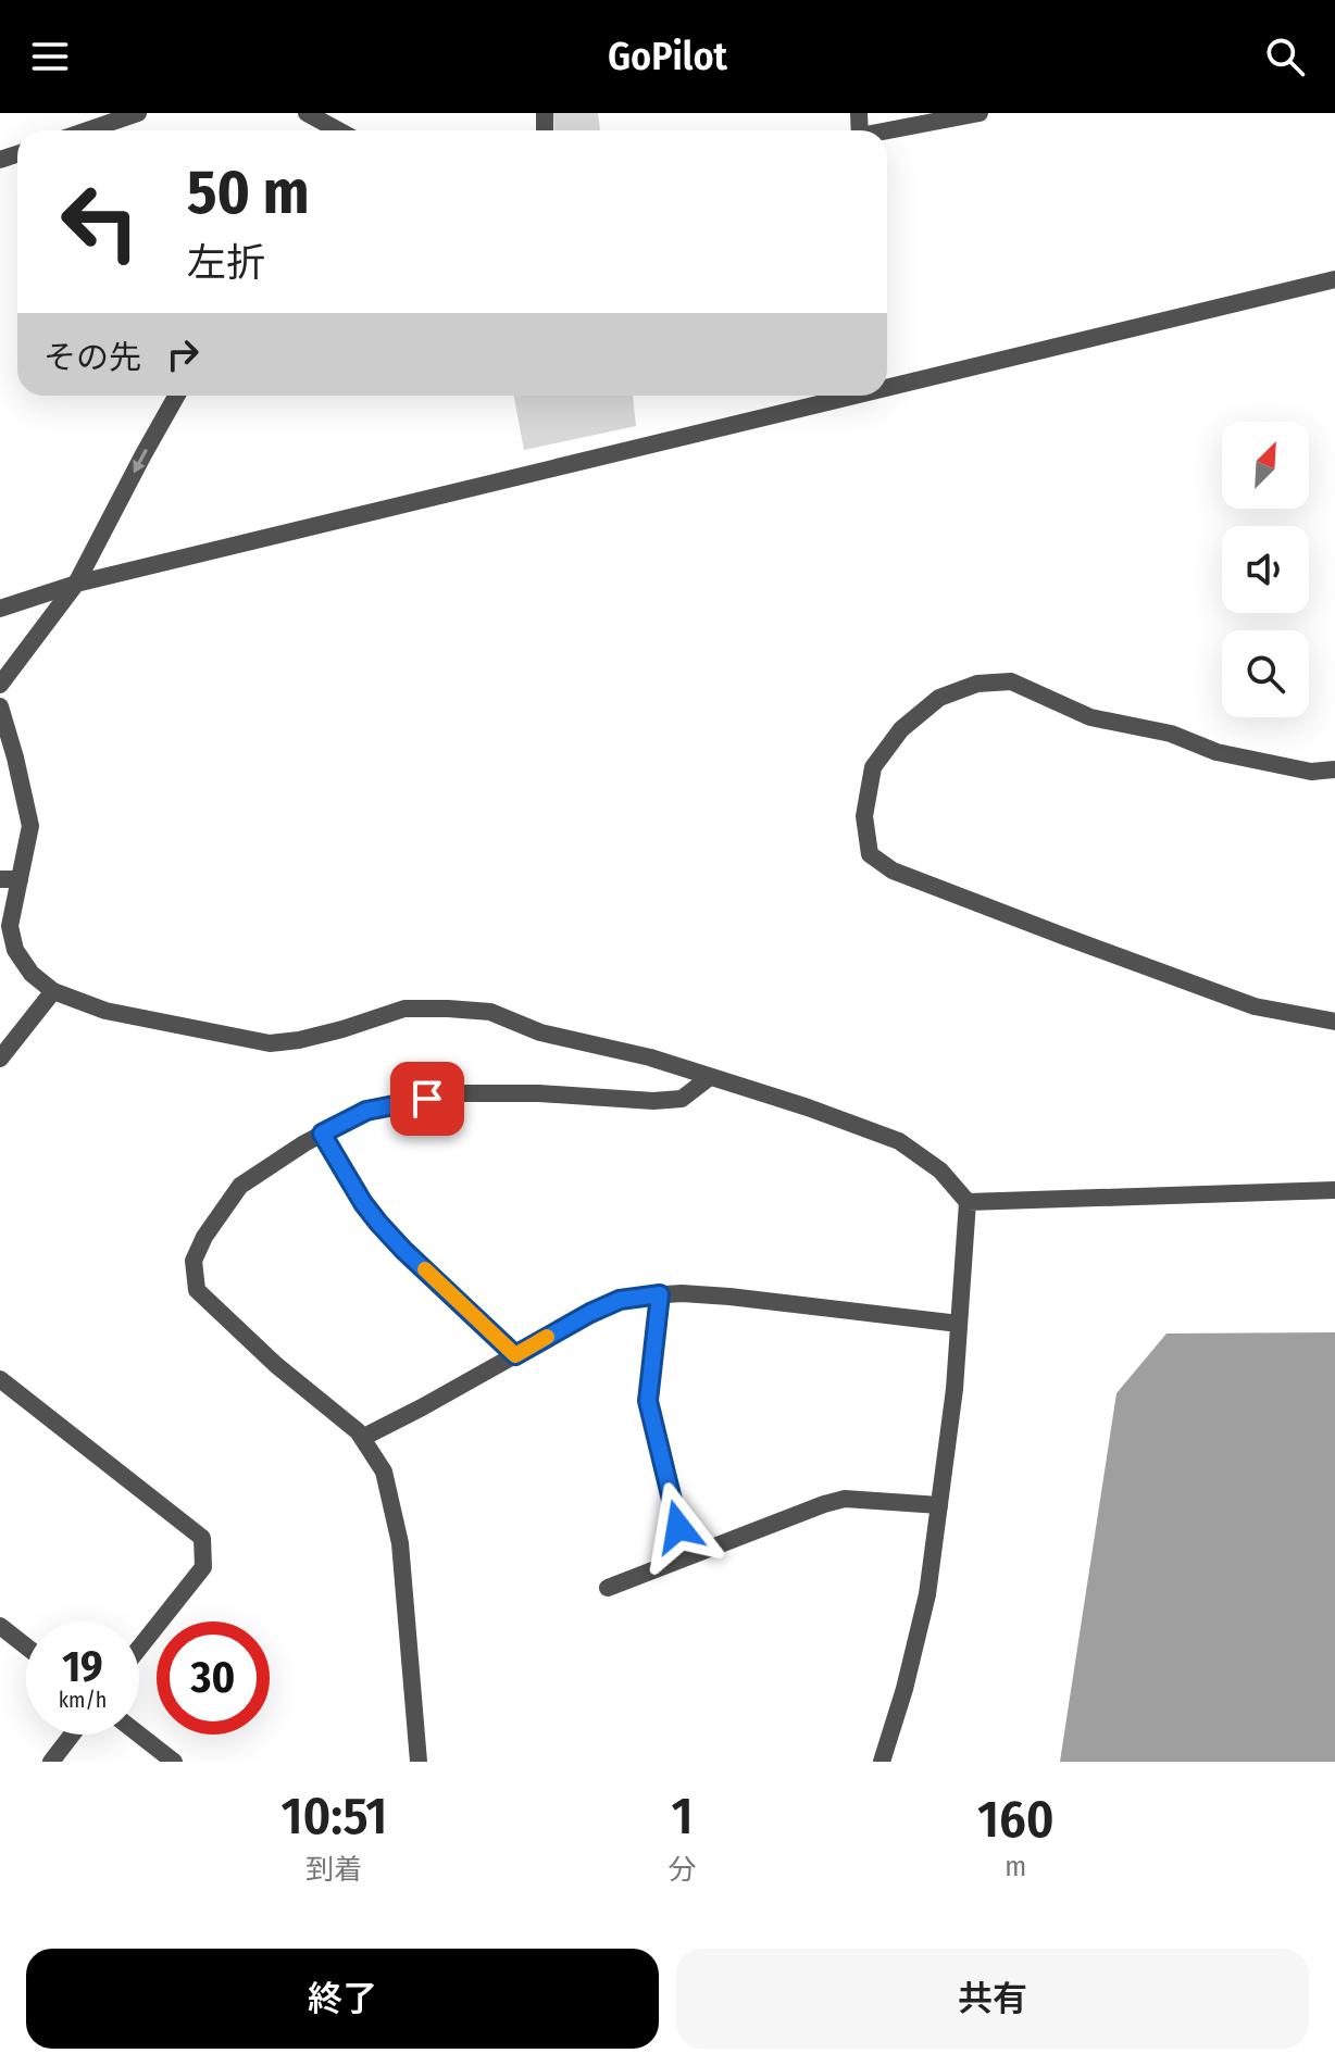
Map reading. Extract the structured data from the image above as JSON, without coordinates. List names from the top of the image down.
{
  "north": "top right",
  "page": {
    "header": "GoPilot",
    "turn": ["50 m", "左折"],
    "then": "その先",
    "speed": "19 km/h",
    "limit": "30",
    "eta": [
      "10:51",
      "到着",
      "1",
      "分",
      "160",
      "m"
    ],
    "buttons": ["終了", "共有"]
  }
}
